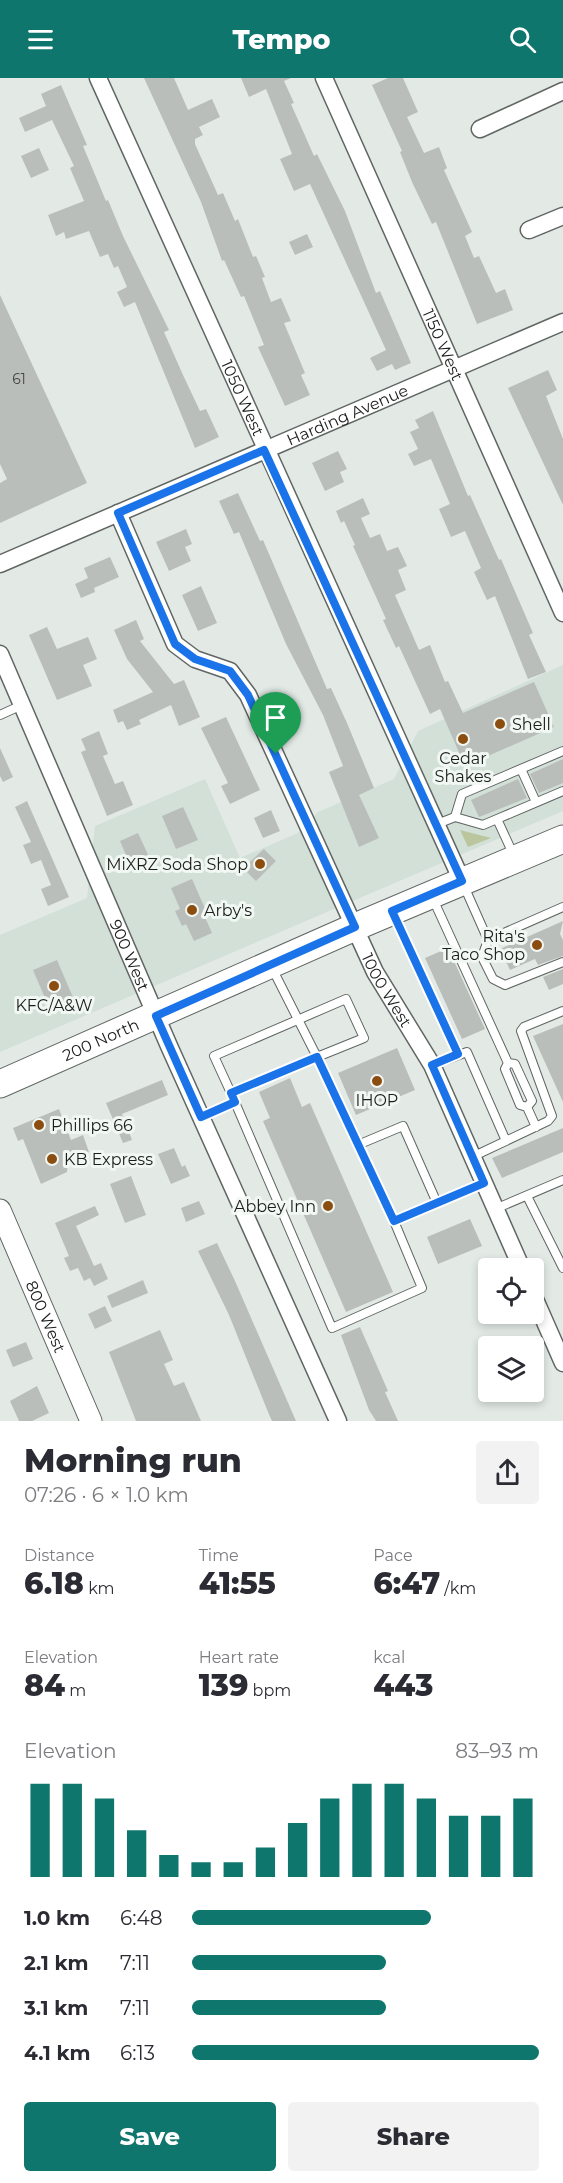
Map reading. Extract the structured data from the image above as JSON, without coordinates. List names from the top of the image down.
{
  "streets": {
    "main road": ["200 North"],
    "street": [
      "1150 West",
      "1050 West",
      "Harding Avenue",
      "900 West",
      "1000 West",
      "800 West"
    ]
  },
  "crossings": [
    ["1150 West", "Harding Avenue"],
    ["1050 West", "Harding Avenue"],
    ["1050 West", "200 North"],
    ["Harding Avenue", "1000 West"],
    ["900 West", "200 North"],
    ["1000 West", "200 North"]
  ],
  "places": [
    "Shell",
    "Cedar Shakes",
    "MiXRZ Soda Shop",
    "Arby's",
    "Rita's Taco Shop",
    "KFC/A&W",
    "IHOP",
    "Phillips 66",
    "KB Express",
    "Abbey Inn"
  ],
  "house_numbers": ["61"],
  "page": {
    "header": "Tempo",
    "heading": ["Morning run", "07:26 · 6 × 1.0 km"],
    "stats": [
      ["Distance", "6.18 km"],
      ["Time", "41:55"],
      ["Pace", "6:47 /km"],
      ["Elevation", "84 m"],
      ["Heart rate", "139 bpm"],
      ["kcal", "443"]
    ],
    "chart": ["Elevation", "83–93 m"],
    "list": [
      {
        "name": "1.0 km",
        "note": "6:48"
      },
      {
        "name": "2.1 km",
        "note": "7:11"
      },
      {
        "name": "3.1 km",
        "note": "7:11"
      },
      {
        "name": "4.1 km",
        "note": "6:13"
      }
    ],
    "buttons": ["Save", "Share"]
  }
}
